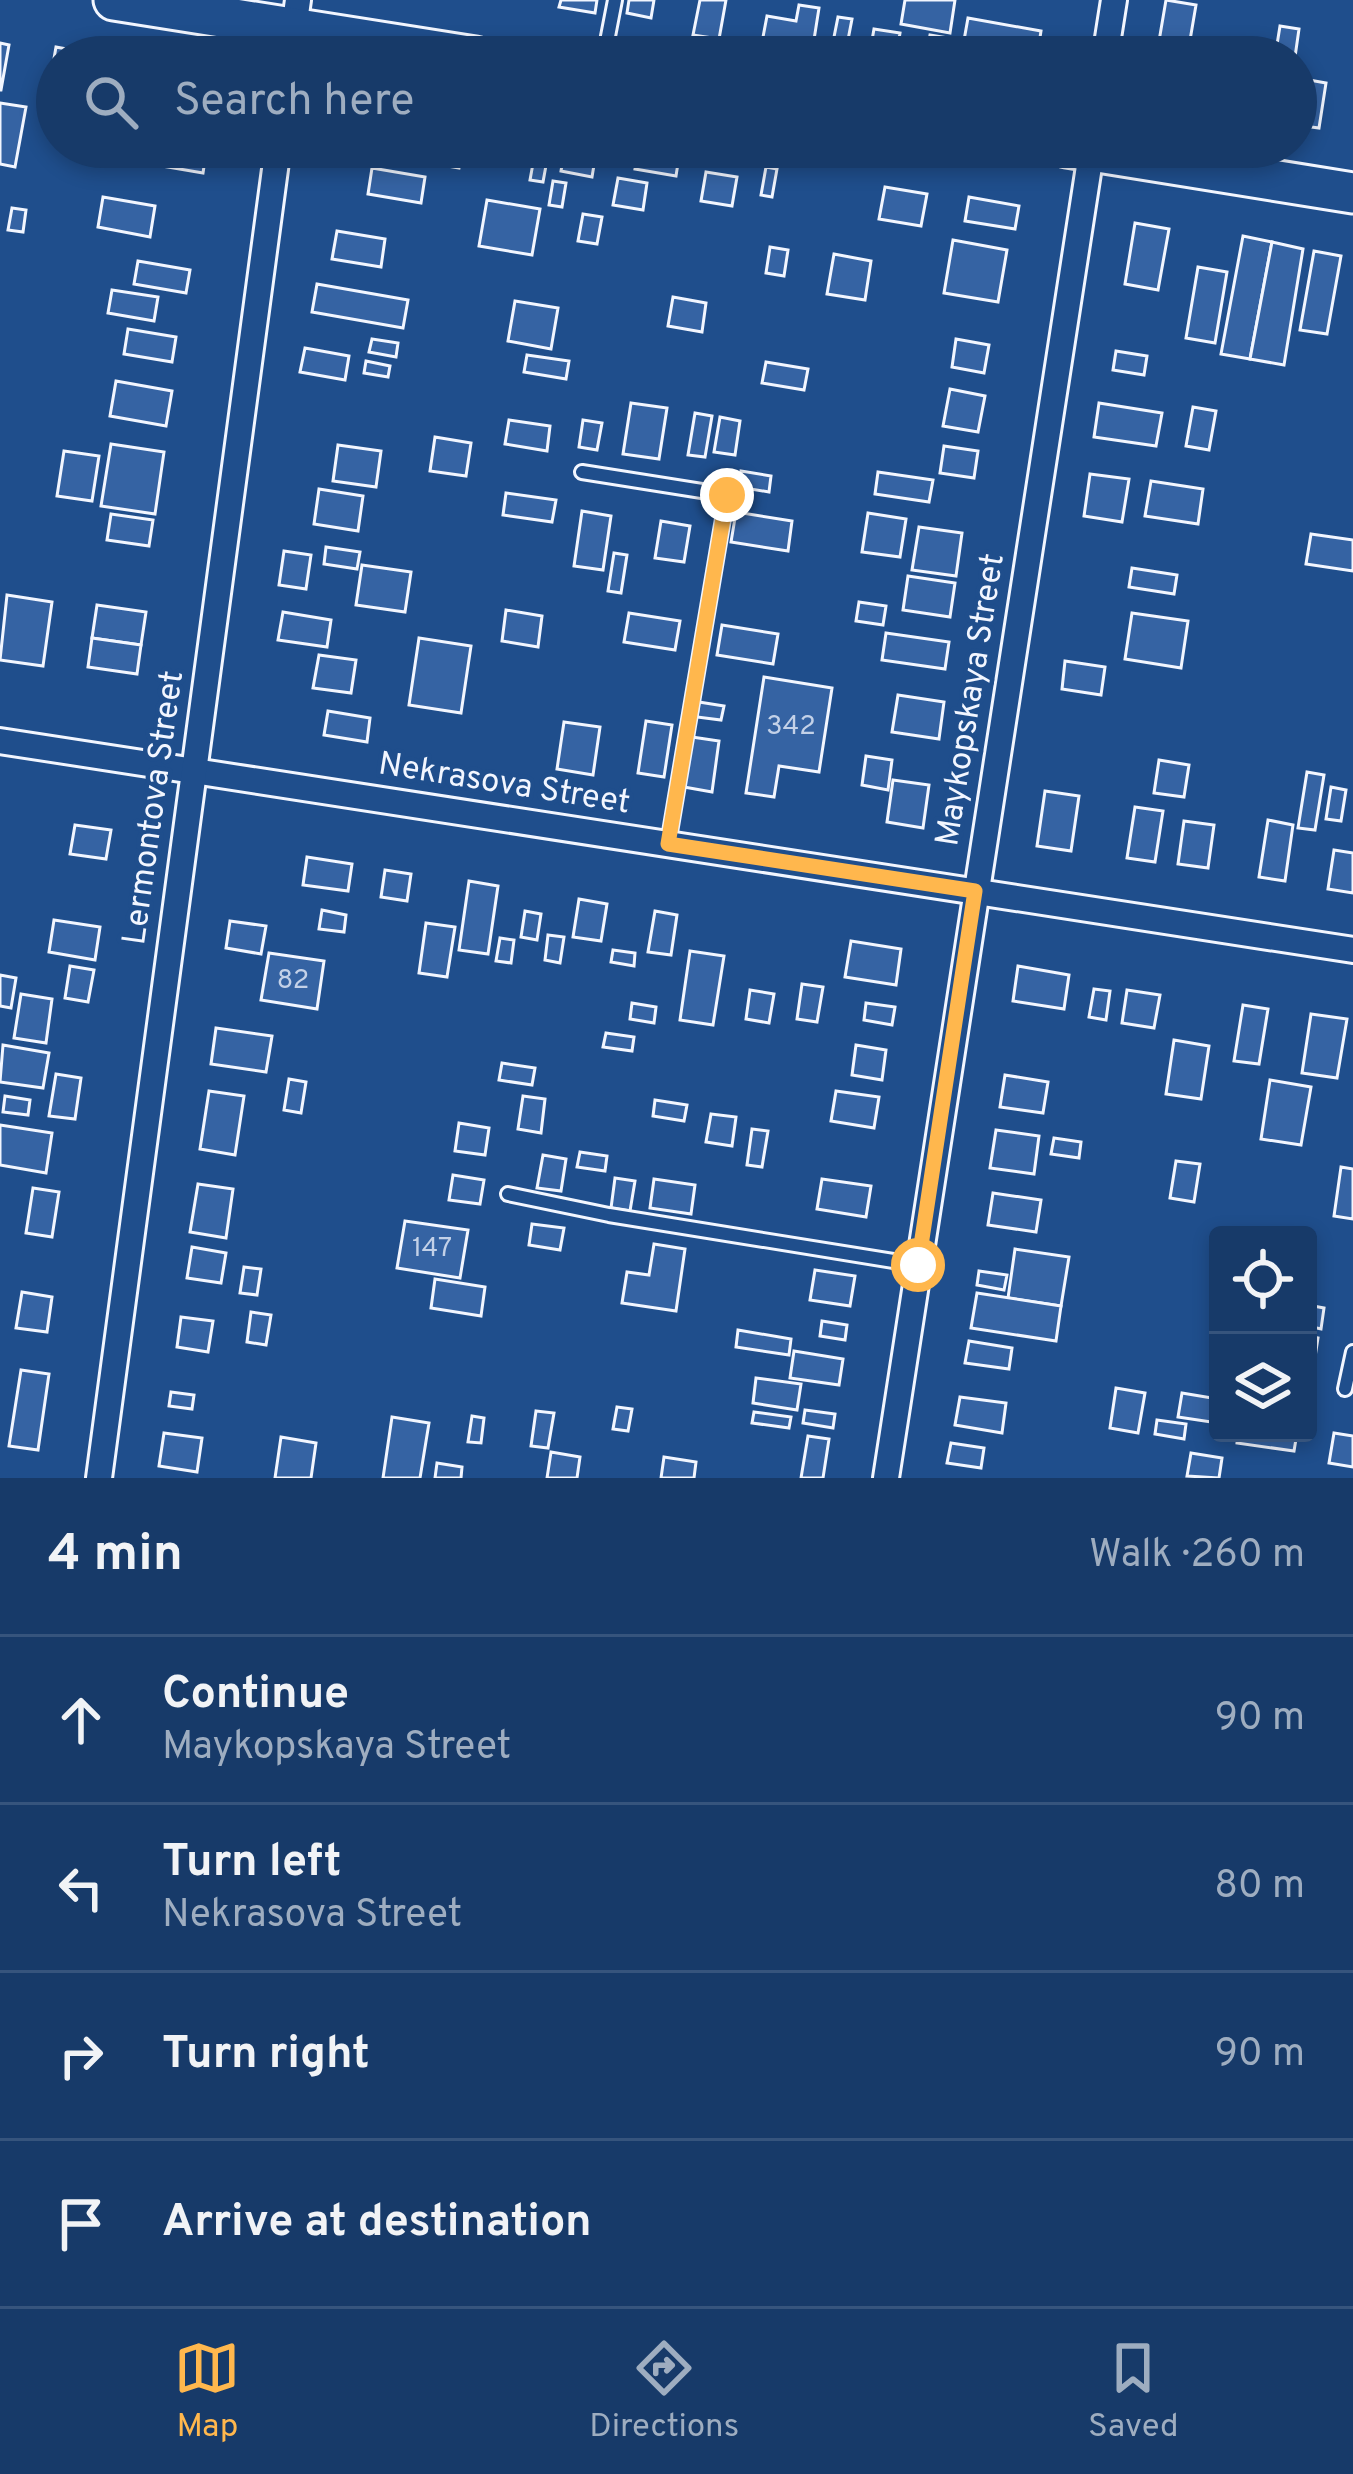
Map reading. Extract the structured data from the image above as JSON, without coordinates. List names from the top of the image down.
{
  "streets": {
    "street": ["Maykopskaya Street", "Nekrasova Street", "Lermontova Street"]
  },
  "crossings": [
    ["Maykopskaya Street", "Nekrasova Street"],
    ["Nekrasova Street", "Lermontova Street"]
  ],
  "house_numbers": ["342", "82", "147"],
  "page": {
    "search": "Search here",
    "heading": ["4 min", "Walk · 260 m"],
    "list": [
      ["Continue", "Maykopskaya Street", "90 m"],
      ["Turn left", "Nekrasova Street", "80 m"],
      ["Turn right", "90 m"],
      "Arrive at destination"
    ],
    "nav": ["Map", "Directions", "Saved"]
  }
}
